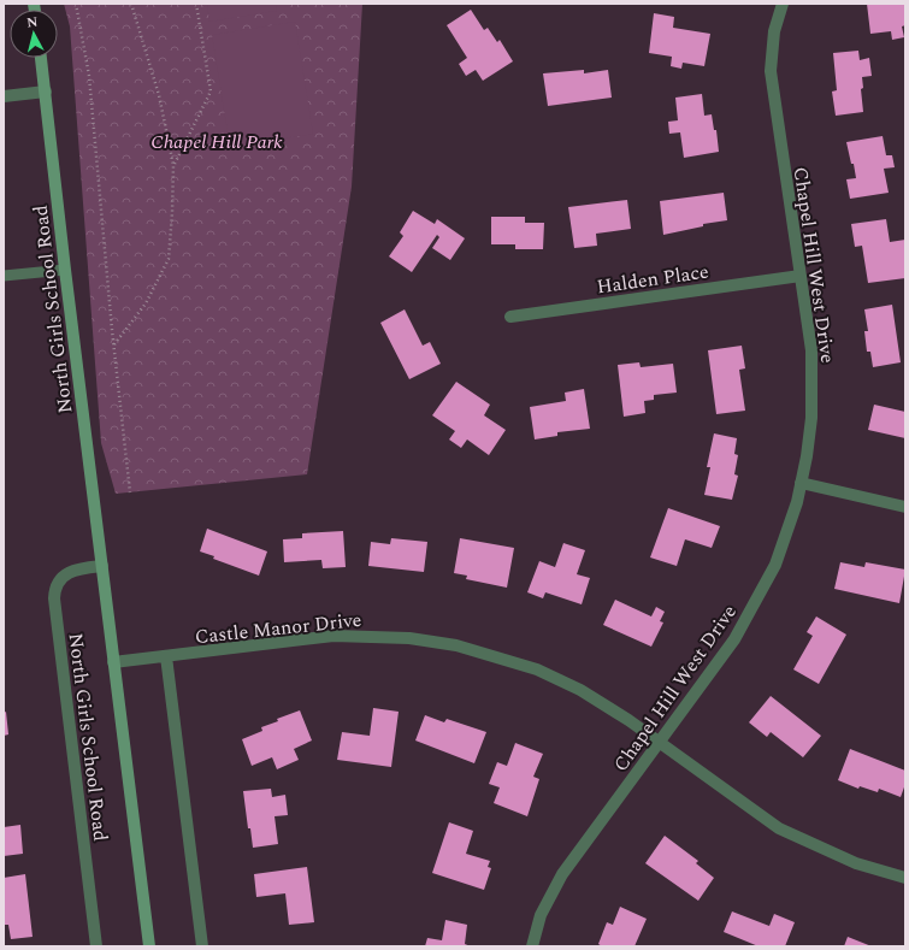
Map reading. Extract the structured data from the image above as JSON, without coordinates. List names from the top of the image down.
{
  "streets": {
    "main road": ["North Girls School Road"],
    "street": ["Chapel Hill West Drive", "Halden Place", "Castle Manor Drive"]
  },
  "crossings": [
    ["Chapel Hill West Drive", "Halden Place"],
    ["Chapel Hill West Drive", "Castle Manor Drive"],
    ["North Girls School Road", "Castle Manor Drive"]
  ],
  "parks": ["Chapel Hill Park"],
  "north": "top"
}
